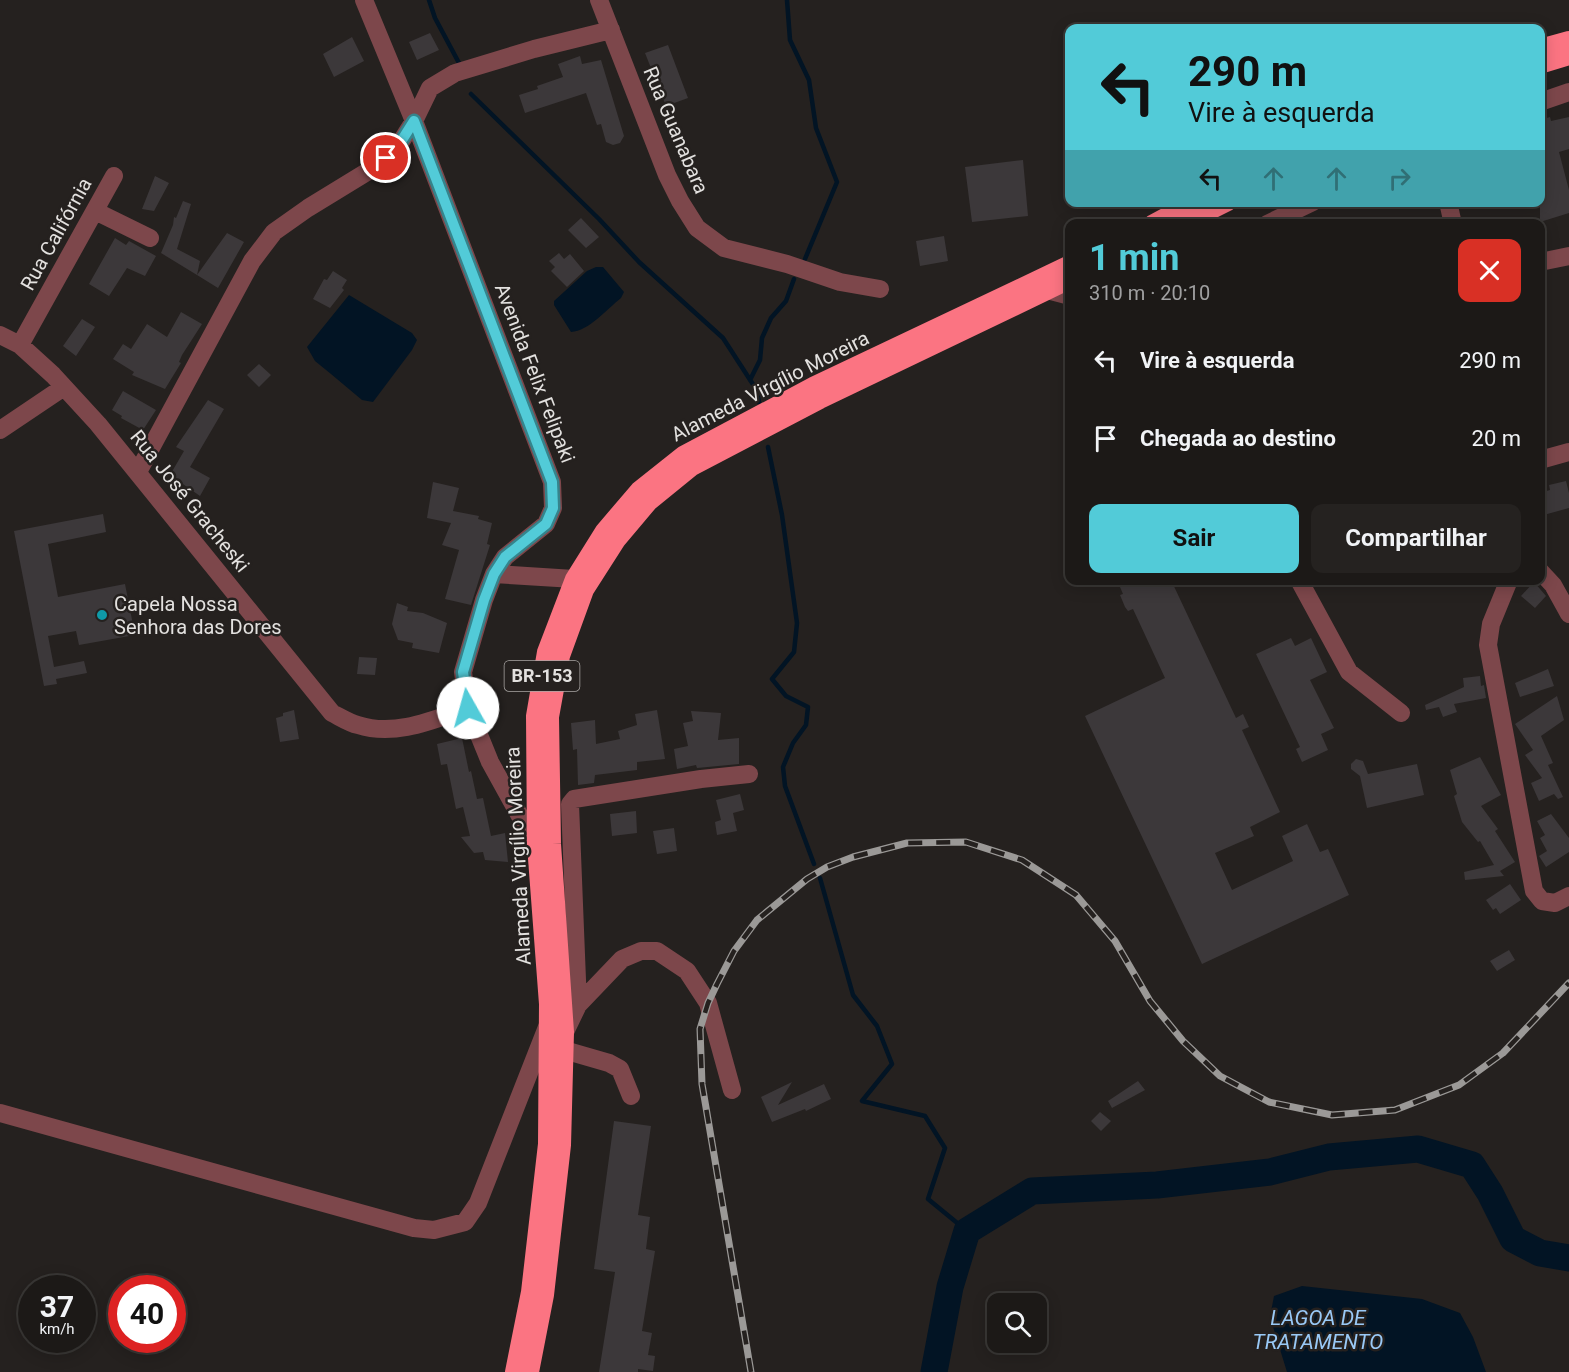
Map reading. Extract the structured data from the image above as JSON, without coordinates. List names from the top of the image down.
{
  "streets": {
    "highway": ["Alameda Virgílio Moreira", "BR-153"],
    "street": [
      "Rua Guanabara",
      "Rua Califórnia",
      "Avenida Felix Felipaki",
      "Rua José Gracheski"
    ]
  },
  "crossings": [
    ["Rua Califórnia", "Rua José Gracheski"],
    ["Avenida Felix Felipaki", "Alameda Virgílio Moreira"],
    ["Avenida Felix Felipaki", "Rua José Gracheski"]
  ],
  "water": ["LAGOA DE TRATAMENTO"],
  "places": ["Capela Nossa Senhora das Dores"],
  "page": {
    "turn": ["290 m", "Vire à esquerda"],
    "heading": ["1 min", "310 m · 20:10"],
    "list": [
      {
        "name": "Vire à esquerda",
        "value": "290 m"
      },
      {
        "name": "Chegada ao destino",
        "value": "20 m"
      }
    ],
    "buttons": ["Sair", "Compartilhar"],
    "speed": "37 km/h",
    "limit": "40"
  }
}
